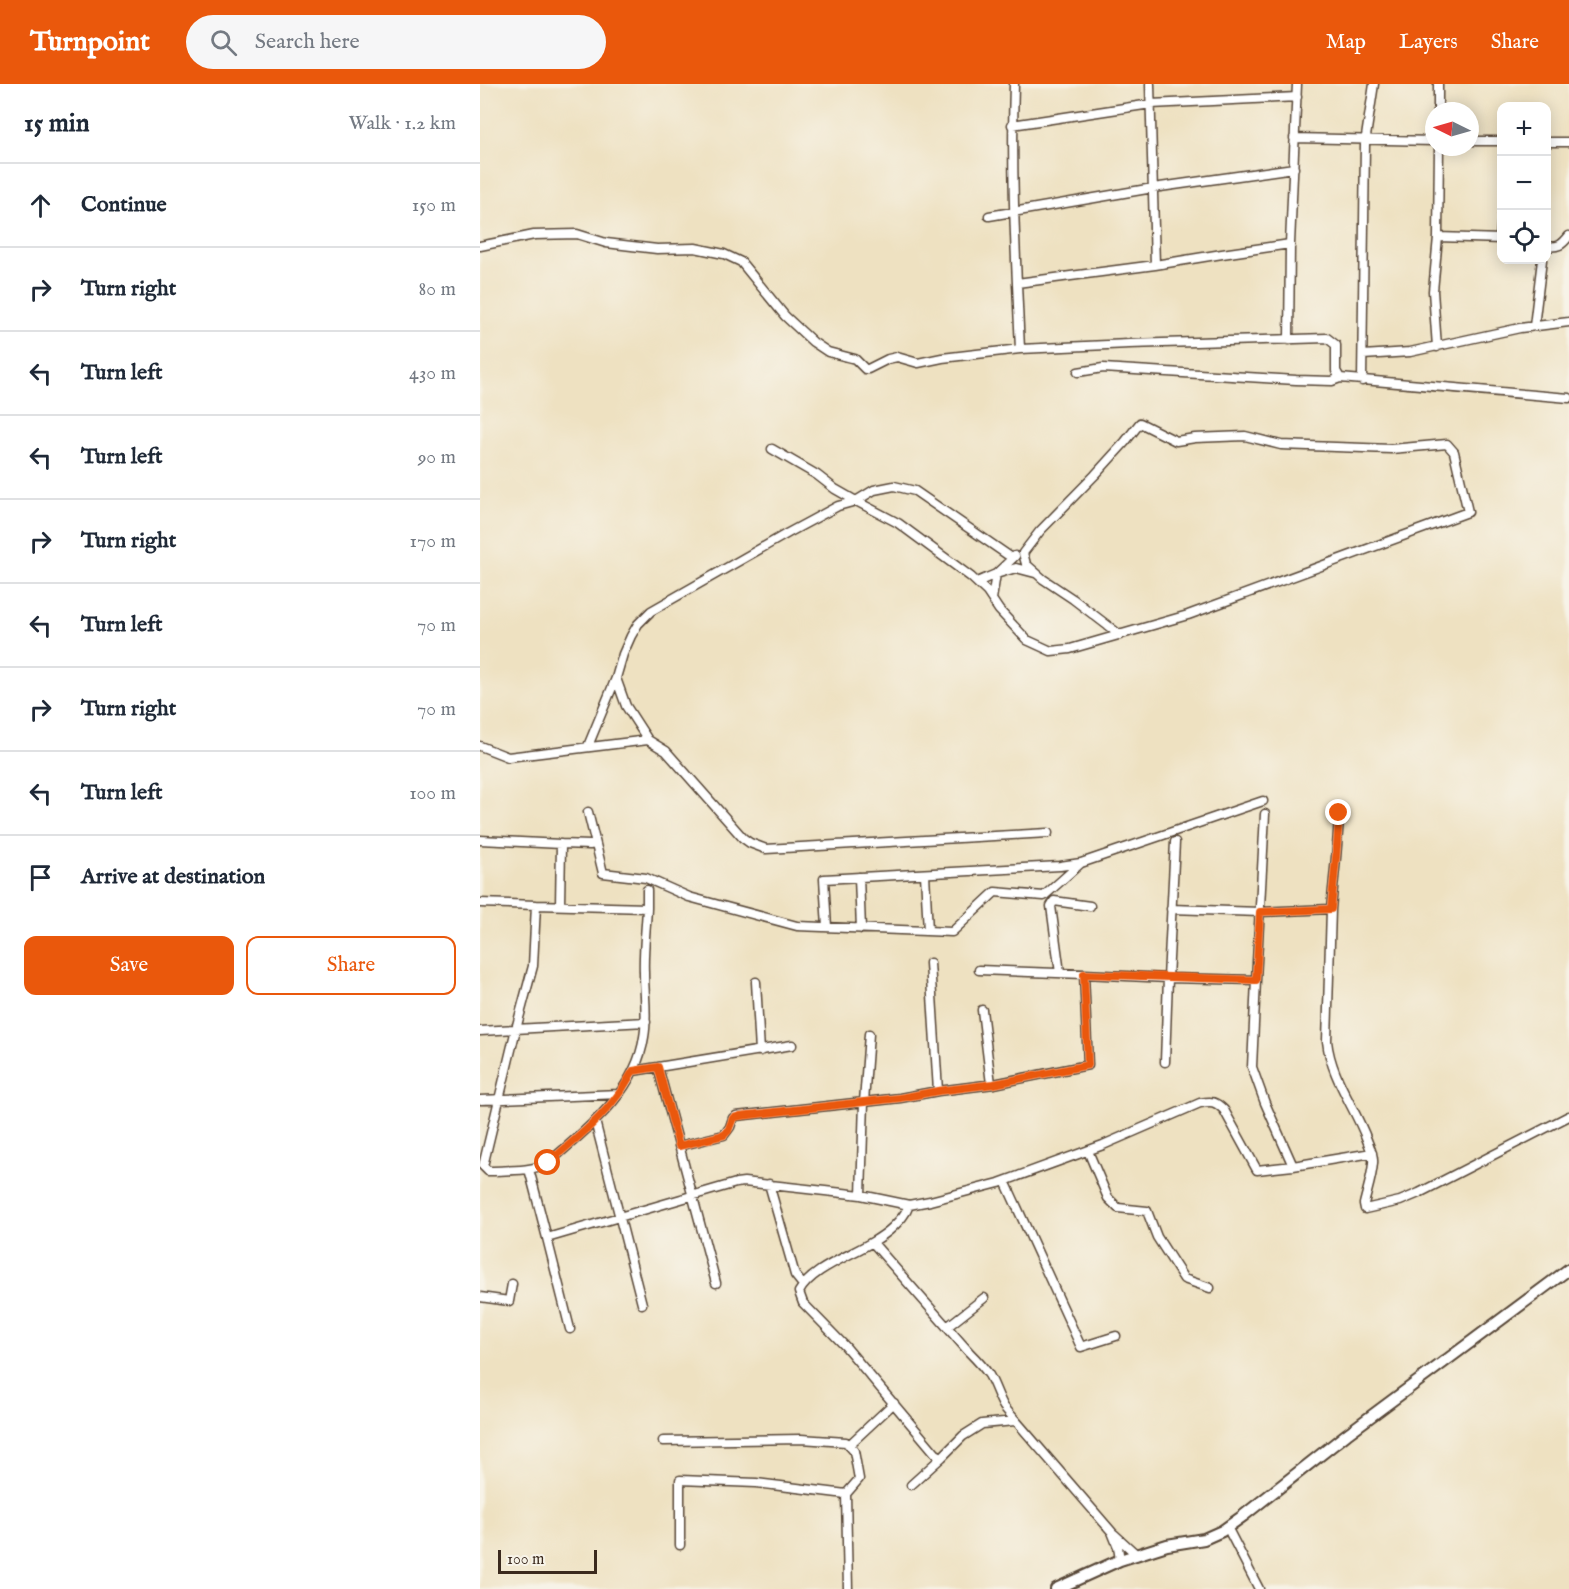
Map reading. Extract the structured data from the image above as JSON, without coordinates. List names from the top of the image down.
{
  "scale_bar": "100 m",
  "north": "left",
  "page": {
    "header": "Turnpoint",
    "search": "Search here",
    "nav": ["Map", "Layers", "Share"],
    "heading": ["15 min", "Walk · 1.2 km"],
    "map_buttons": ["+", "−"],
    "list": [
      ["Continue", "150 m"],
      ["Turn right", "80 m"],
      ["Turn left", "430 m"],
      ["Turn left", "90 m"],
      ["Turn right", "170 m"],
      ["Turn left", "70 m"],
      ["Turn right", "70 m"],
      ["Turn left", "100 m"],
      "Arrive at destination"
    ],
    "buttons": ["Save", "Share"],
    "scale": "100 m"
  }
}
